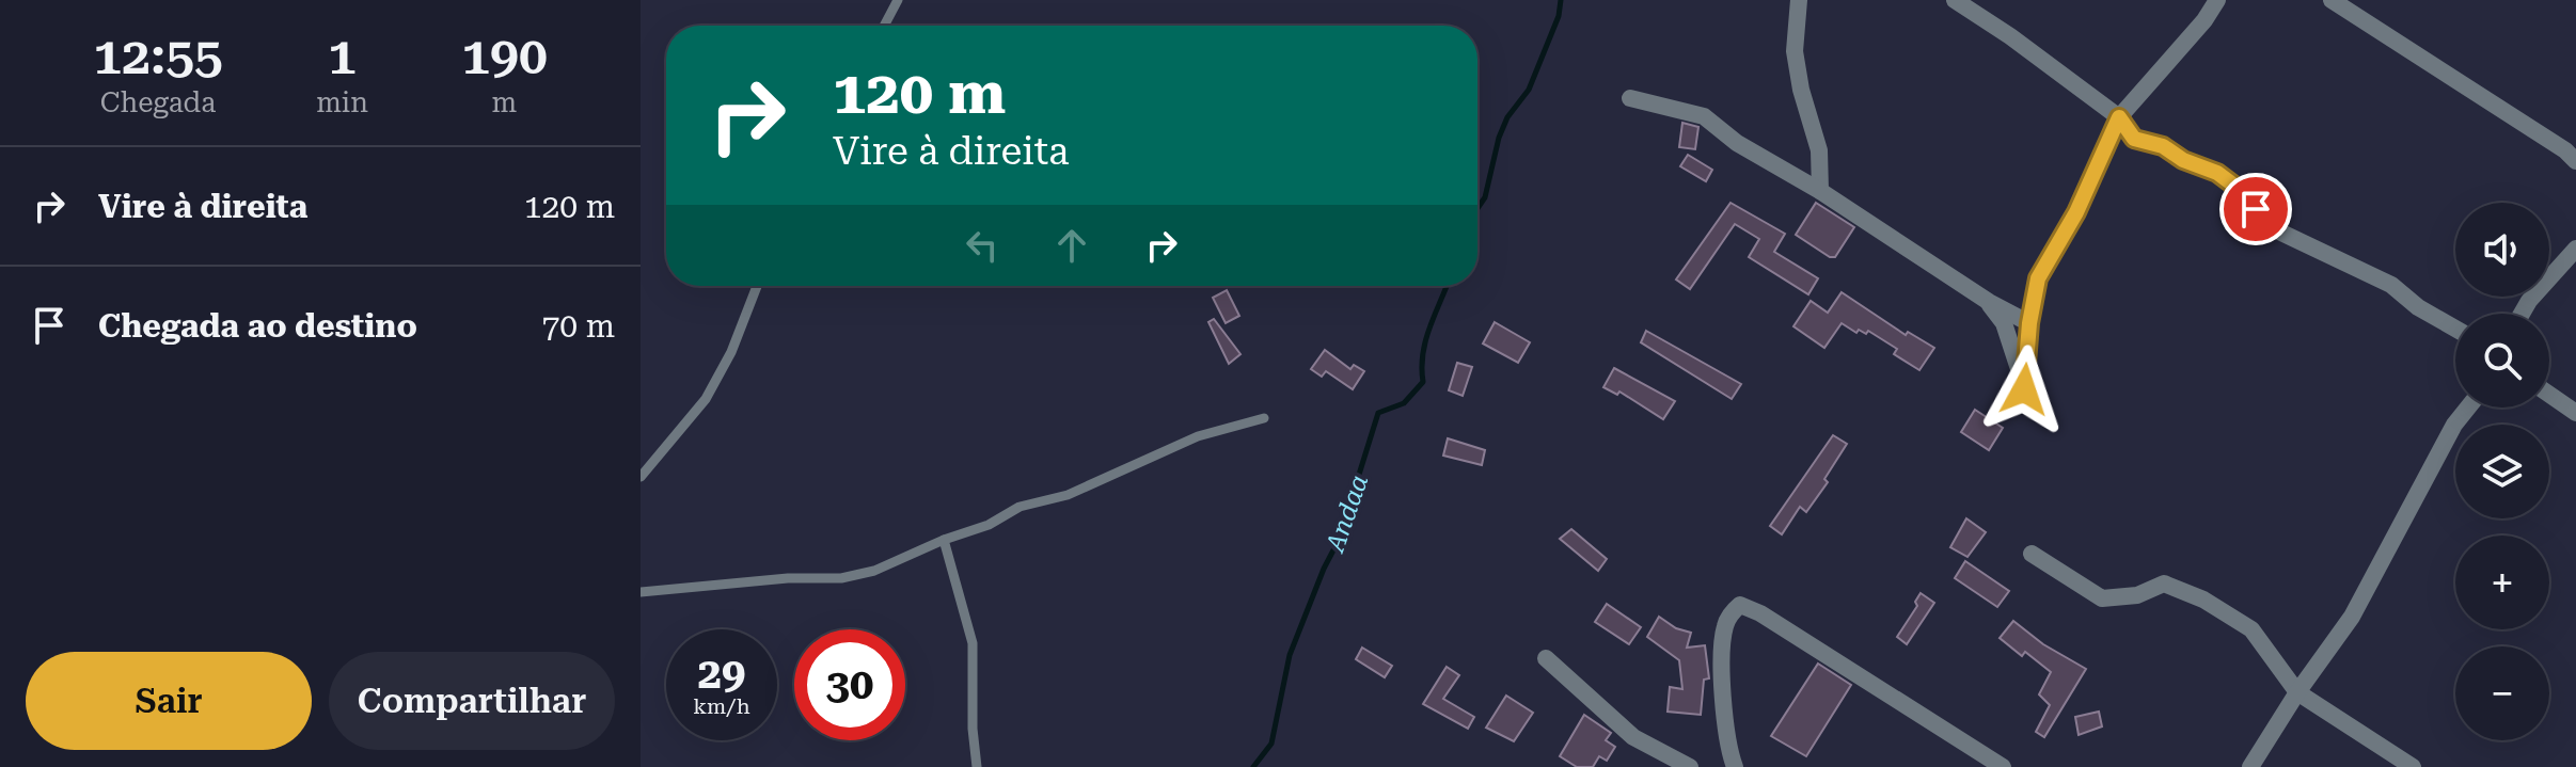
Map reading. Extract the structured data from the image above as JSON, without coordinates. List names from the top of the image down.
{
  "water": ["Andaa"],
  "page": {
    "eta": [
      "12:55",
      "Chegada",
      "1",
      "min",
      "190",
      "m"
    ],
    "turn": ["120 m", "Vire à direita"],
    "list": [
      {
        "name": "Vire à direita",
        "value": "120 m"
      },
      {
        "name": "Chegada ao destino",
        "value": "70 m"
      }
    ],
    "map_buttons": ["+", "−"],
    "speed": "29 km/h",
    "limit": "30",
    "buttons": ["Sair", "Compartilhar"]
  }
}
